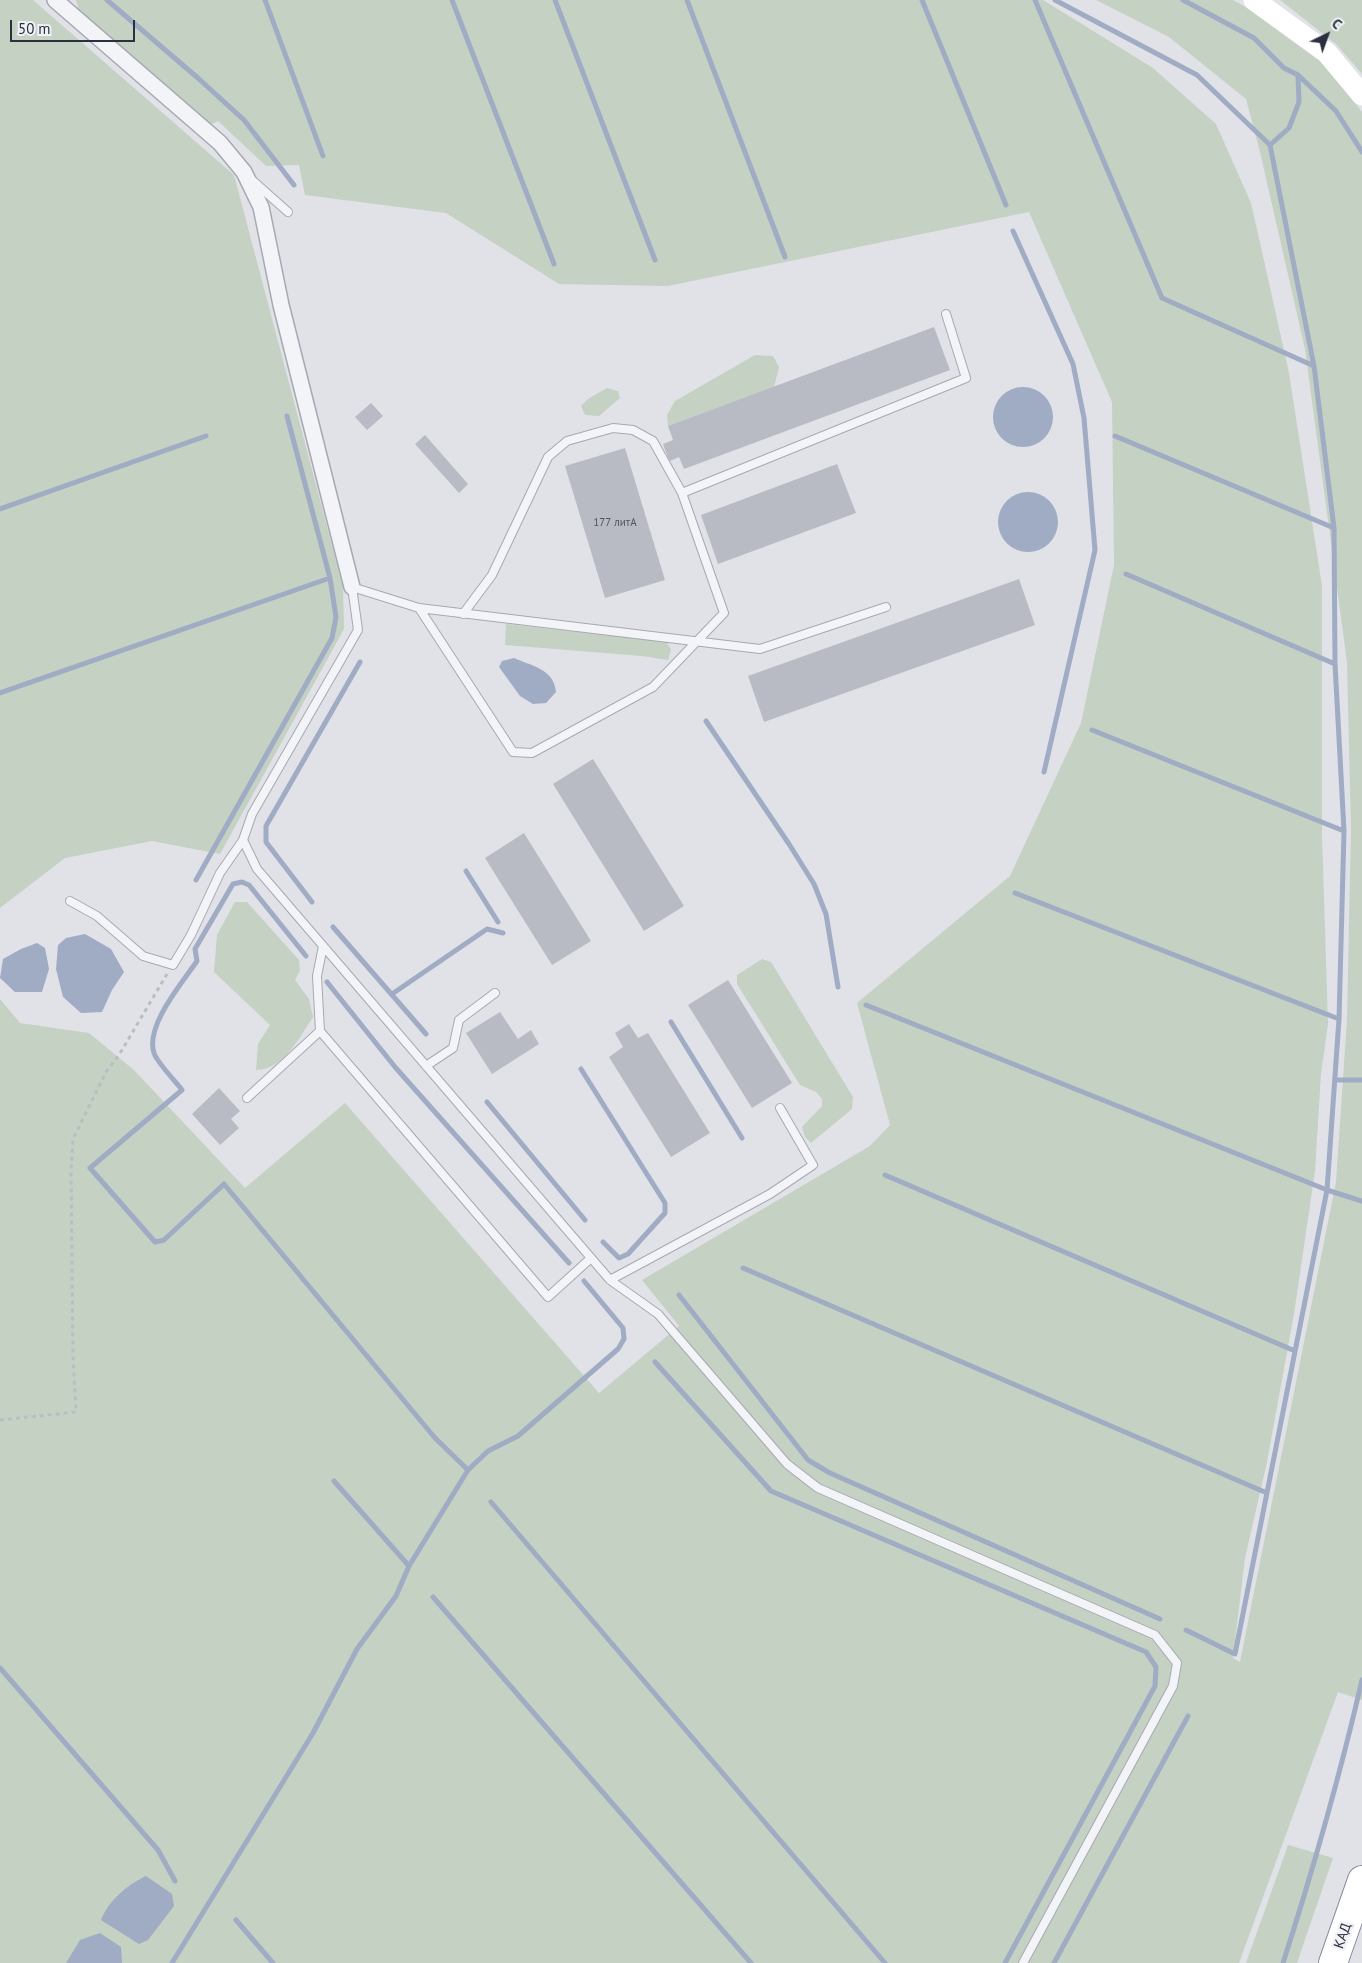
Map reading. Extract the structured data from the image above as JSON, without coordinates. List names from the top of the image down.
{
  "streets": {
    "highway": ["КАД"]
  },
  "house_numbers": ["177 литА"],
  "scale_bar": "50 m",
  "north": "top right"
}
